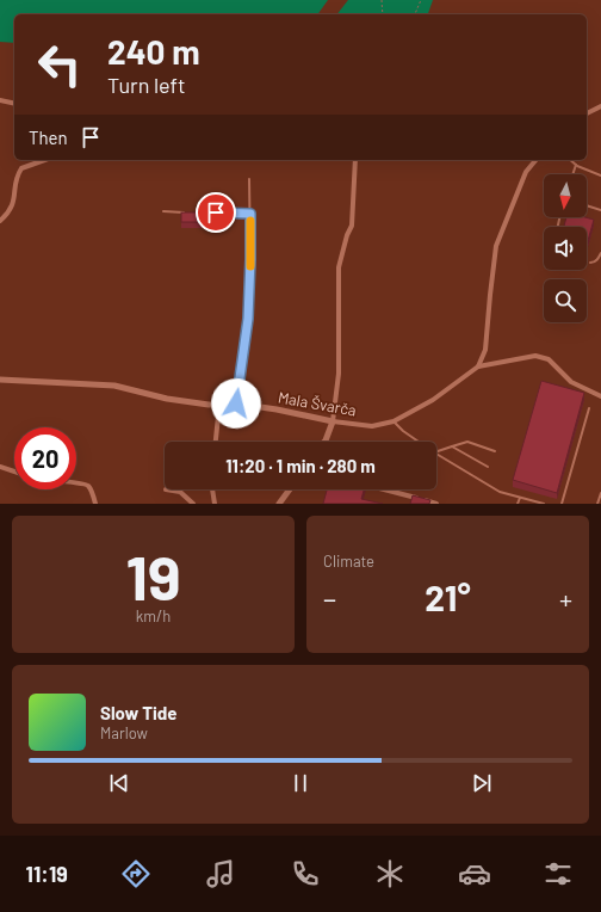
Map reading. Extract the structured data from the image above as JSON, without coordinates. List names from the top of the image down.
{
  "streets": {
    "street": ["Mala Švarča"]
  },
  "north": "bottom",
  "page": {
    "turn": ["240 m", "Turn left"],
    "then": "Then",
    "limit": "20",
    "trip": "11:20 · 1 min · 280 m",
    "tile": [
      ["19", "km/h"],
      "Climate"
    ],
    "heat": ["−", "21°", "+"],
    "song": ["Slow Tide", "Marlow"],
    "tabs": "11:19"
  }
}
